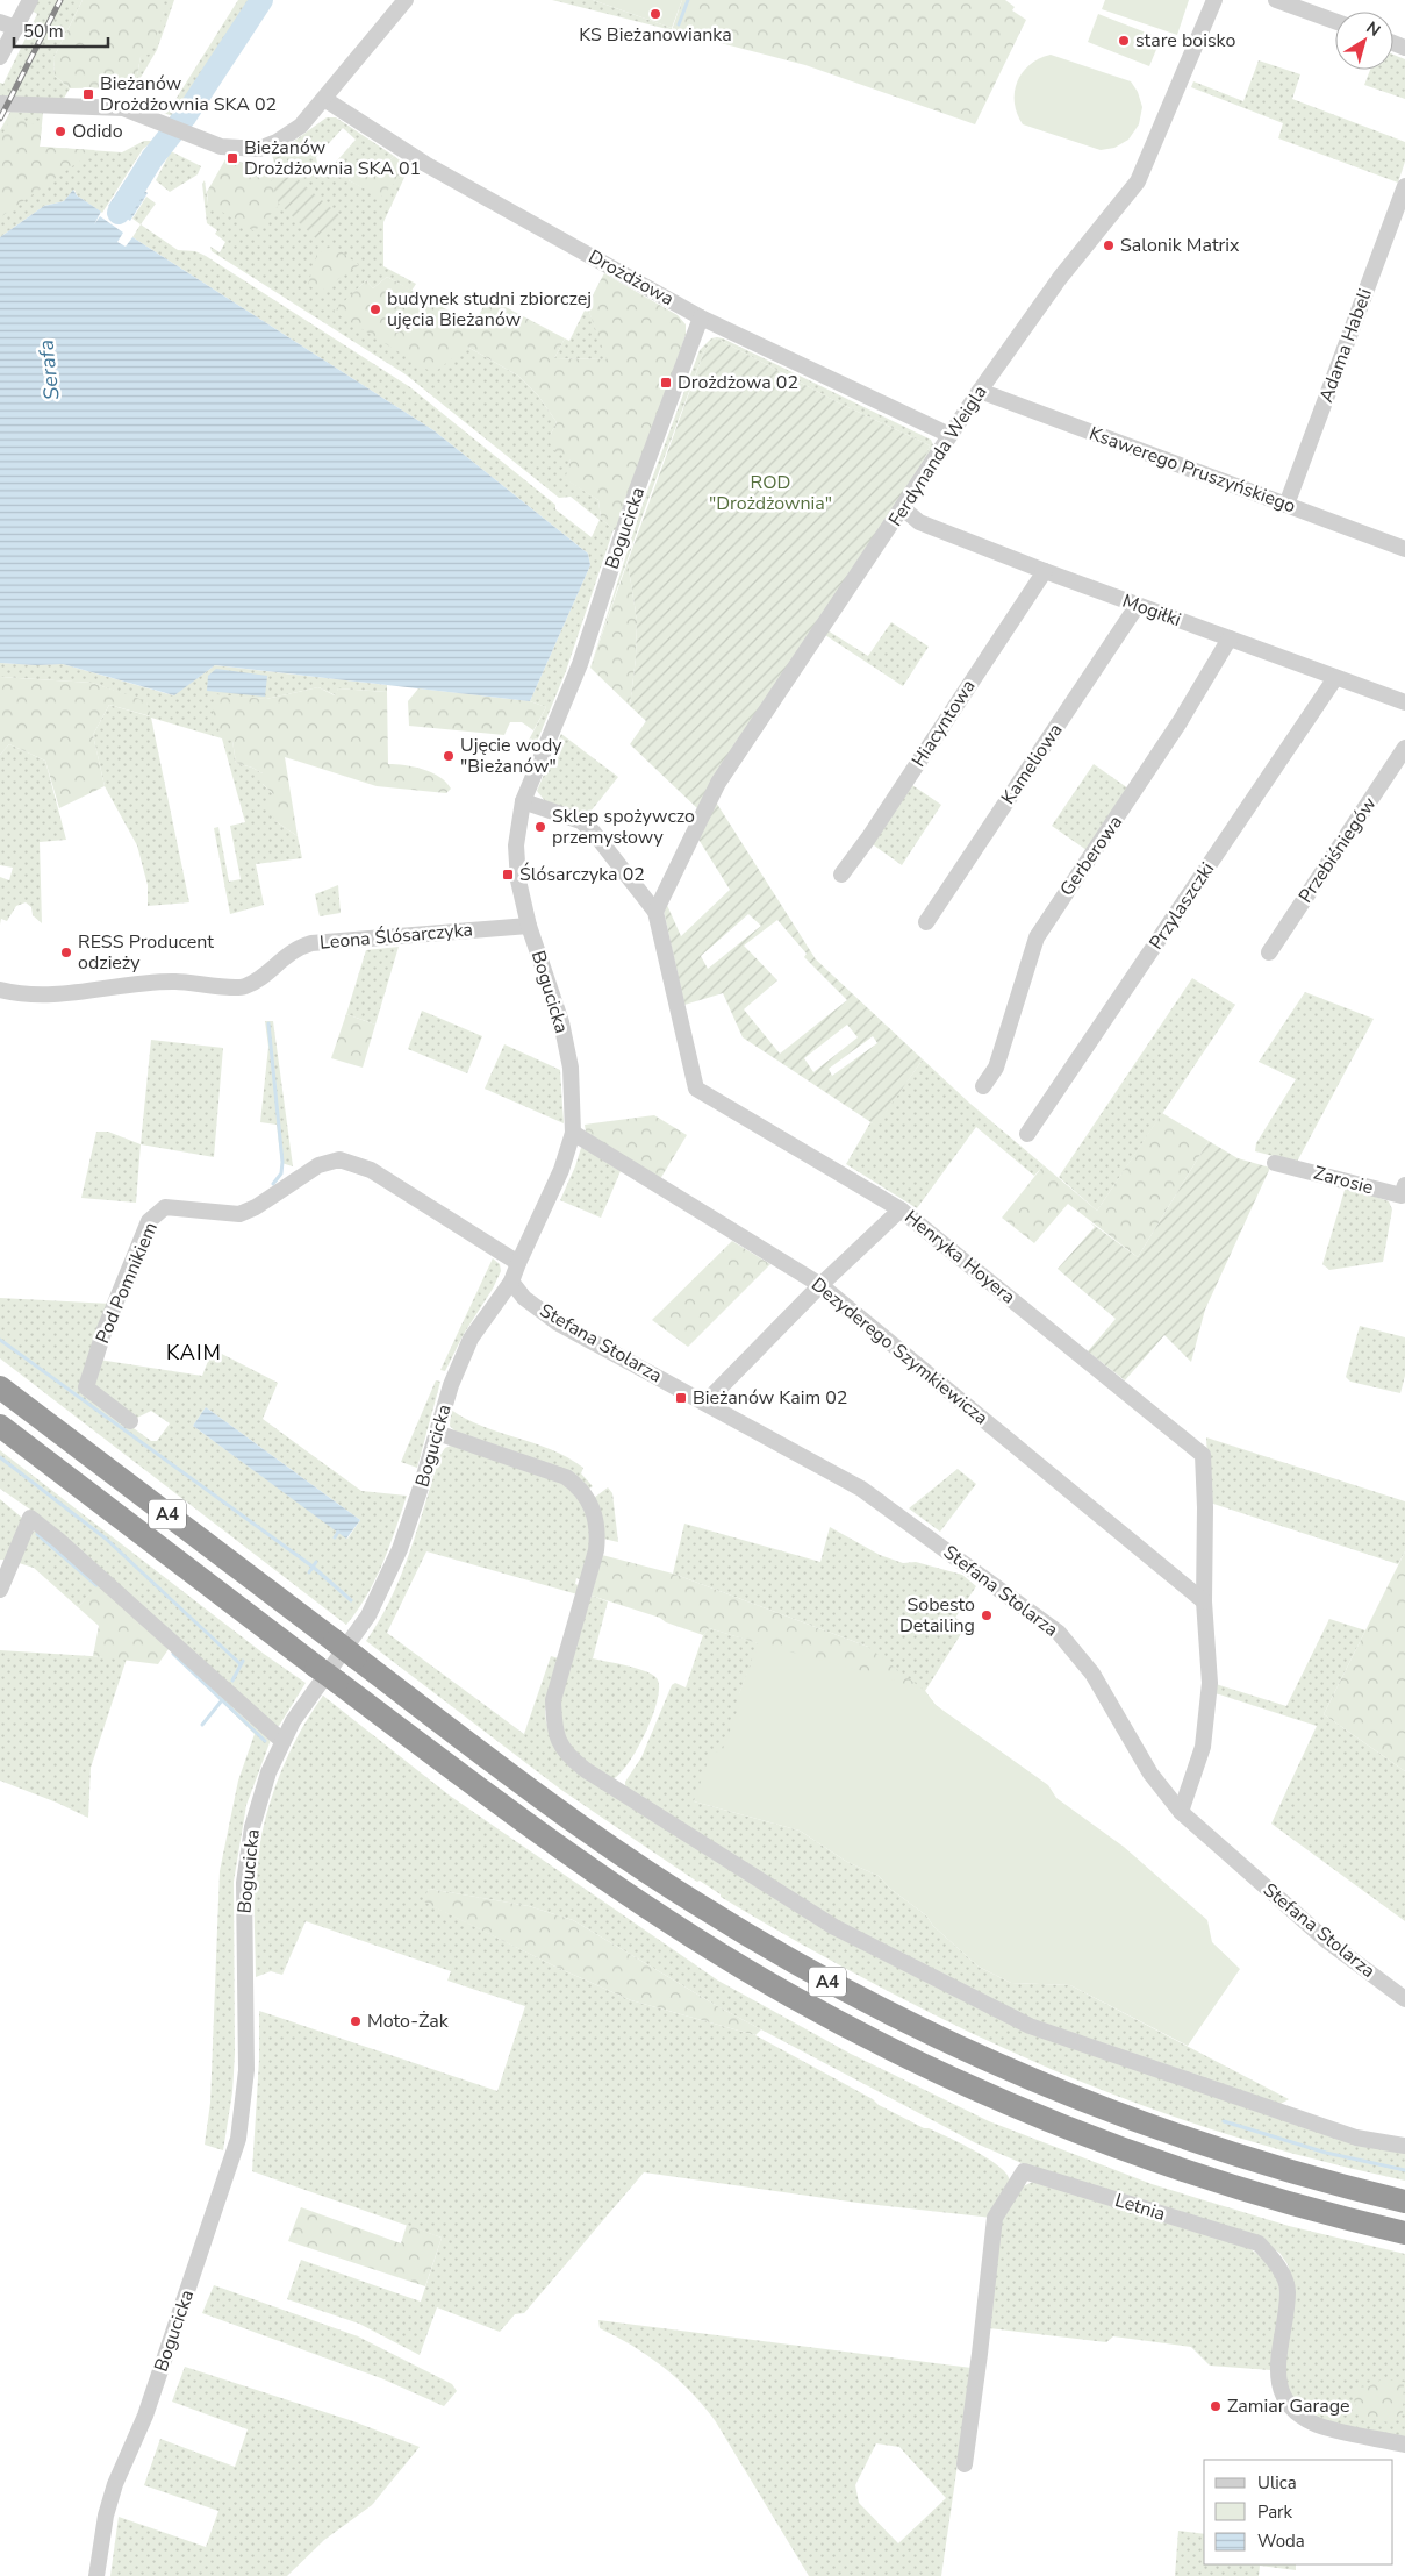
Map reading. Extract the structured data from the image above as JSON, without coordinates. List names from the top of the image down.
{
  "streets": {
    "highway": ["A4"],
    "street": [
      "Drożdżowa",
      "Adama Habeli",
      "Ferdynanda Weigla",
      "Ksawerego Pruszyńskiego",
      "Bogucicka",
      "Mogiłki",
      "Hiacyntowa",
      "Kameliowa",
      "Przebiśniegów",
      "Gerberowa",
      "Przylaszczki",
      "Leona Ślósarczyka",
      "Zarosie",
      "Henryka Hoyera",
      "Pod Pomnikiem",
      "Stefana Stolarza",
      "Dezyderego Szymkiewicza",
      "Letnia"
    ]
  },
  "crossings": [
    ["Drożdżowa", "Ferdynanda Weigla"],
    ["Drożdżowa", "Bogucicka"],
    ["Adama Habeli", "Ksawerego Pruszyńskiego"],
    ["Ferdynanda Weigla", "Ksawerego Pruszyńskiego"],
    ["Ferdynanda Weigla", "Mogiłki"],
    ["Ferdynanda Weigla", "Henryka Hoyera"],
    ["Bogucicka", "Leona Ślósarczyka"],
    ["Bogucicka", "Henryka Hoyera"],
    ["Bogucicka", "Pod Pomnikiem"],
    ["Bogucicka", "Stefana Stolarza"],
    ["Bogucicka", "Dezyderego Szymkiewicza"],
    ["Mogiłki", "Hiacyntowa"],
    ["Mogiłki", "Kameliowa"],
    ["Mogiłki", "Gerberowa"],
    ["Mogiłki", "Przylaszczki"],
    ["Henryka Hoyera", "Stefana Stolarza"],
    ["Henryka Hoyera", "Dezyderego Szymkiewicza"]
  ],
  "districts": ["KAIM"],
  "water": ["Serafa"],
  "parks": ["ROD \"Drożdżownia\""],
  "places": {
    "other": [
      "KS Bieżanowianka",
      "stare boisko",
      "Odido",
      "Salonik Matrix",
      "budynek studni zbiorczej ujęcia Bieżanów",
      "Ujęcie wody \"Bieżanów\"",
      "Sklep spożywczo przemysłowy",
      "RESS Producent odzieży",
      "Sobesto Detailing",
      "Moto-Żak",
      "Zamiar Garage"
    ],
    "transit": [
      "Bieżanów Drożdżownia SKA 02",
      "Bieżanów Drożdżownia SKA 01",
      "Drożdżowa 02",
      "Ślósarczyka 02",
      "Bieżanów Kaim 02"
    ]
  },
  "legend": ["Ulica", "Park", "Woda"],
  "scale_bar": "50 m",
  "north": "top right"
}
